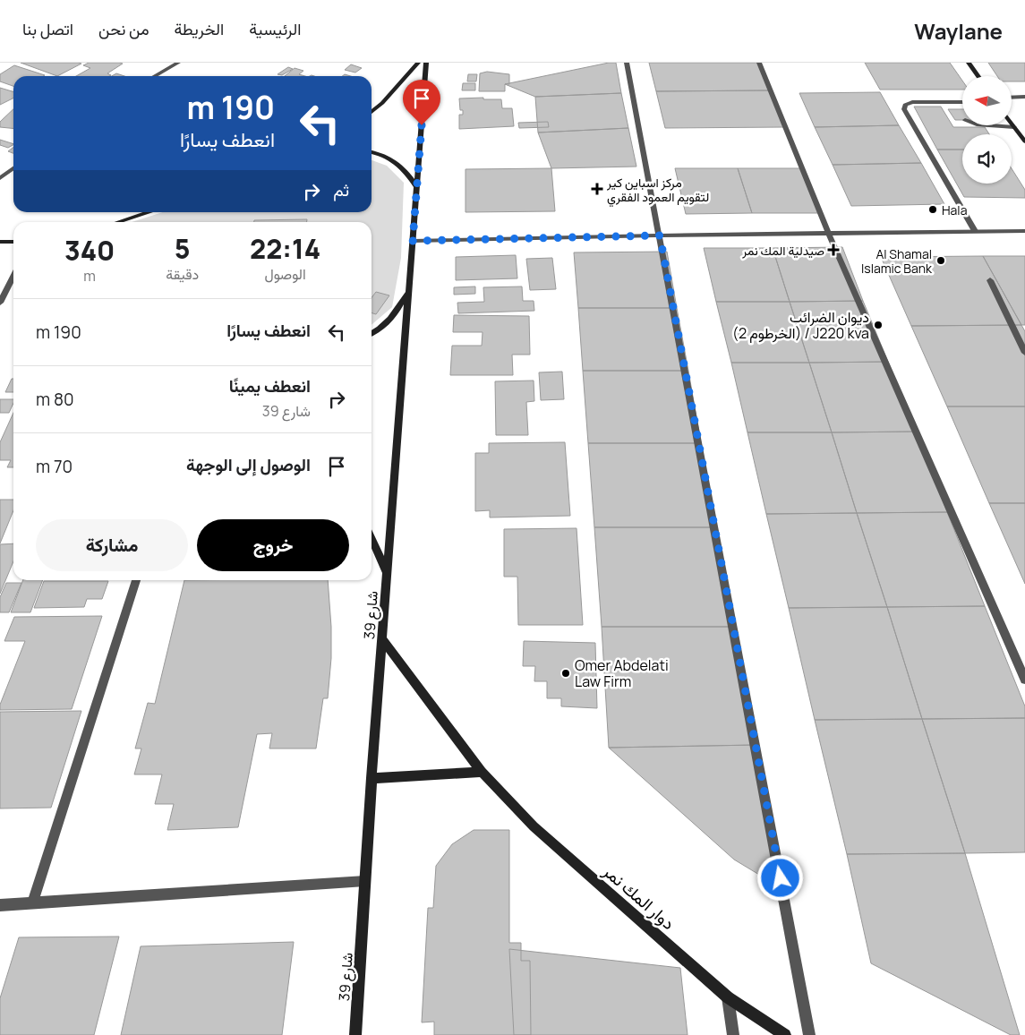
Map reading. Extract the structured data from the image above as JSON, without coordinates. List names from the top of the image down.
{
  "streets": {
    "street": ["شارع 39", "دوار المك نمر"]
  },
  "crossings": [
    ["شارع 39", "دوار المك نمر"]
  ],
  "places": {
    "health": ["مركز اسباين كير لتقويم العمود الفقري", "صيدلية المك نمر"],
    "other": [
      "Hala",
      "Al Shamal Islamic Bank",
      "ديوان الضرائب (الخرطوم 2) / J220 kva",
      "Omer Abdelati Law Firm"
    ]
  },
  "north": "left",
  "page": {
    "header": "Waylane",
    "nav": [
      "الرئيسية",
      "الخريطة",
      "من نحن",
      "اتصل بنا"
    ],
    "turn": ["190 m", "انعطف يسارًا"],
    "then": "ثم",
    "eta": [
      "22:14",
      "الوصول",
      "5",
      "دقيقة",
      "340",
      "m"
    ],
    "list": [
      {
        "name": "انعطف يسارًا",
        "value": "190 m"
      },
      {
        "name": "انعطف يمينًا",
        "note": "شارع 39",
        "value": "80 m"
      },
      {
        "name": "الوصول إلى الوجهة",
        "value": "70 m"
      }
    ],
    "buttons": ["خروج", "مشاركة"]
  }
}
